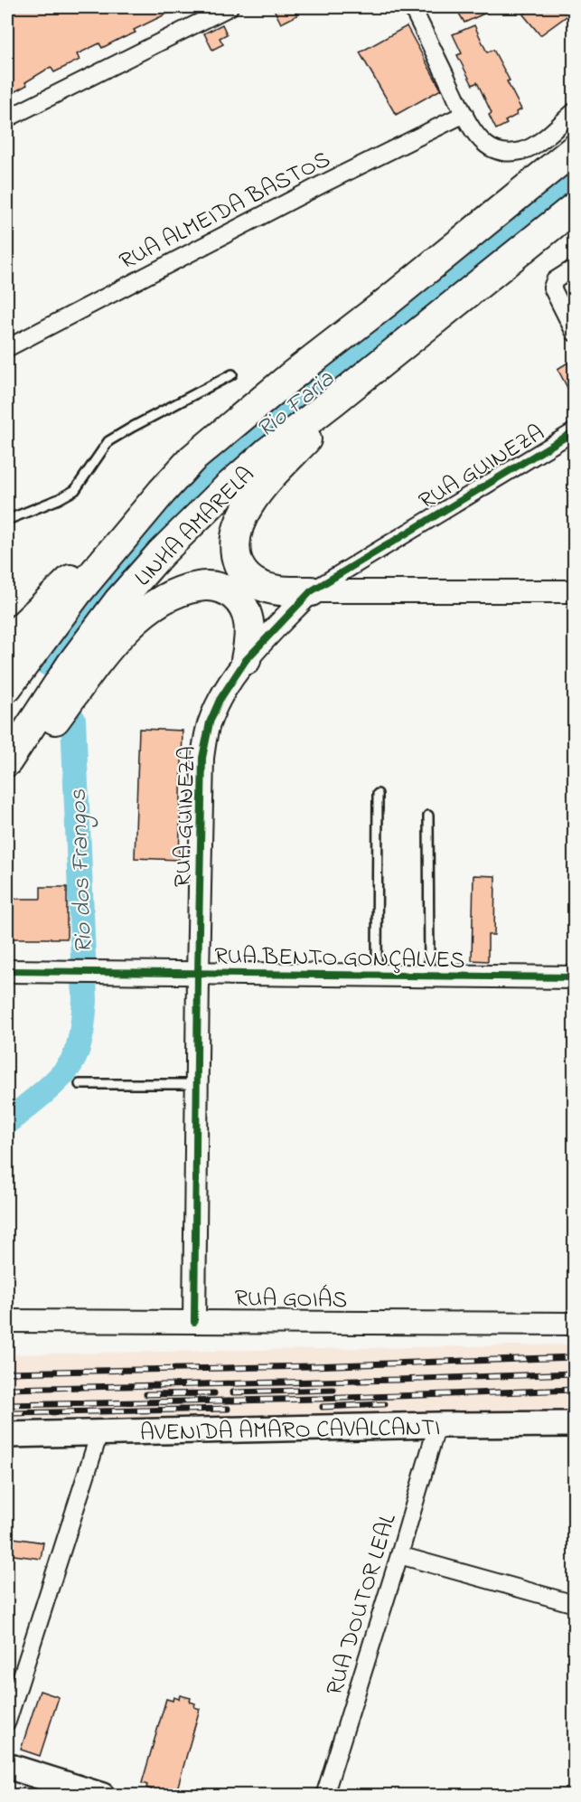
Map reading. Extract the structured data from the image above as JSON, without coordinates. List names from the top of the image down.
{
  "streets": {
    "highway": ["LINHA AMARELA"],
    "main road": ["AVENIDA AMARO CAVALCANTI"],
    "street": [
      "RUA ALMEIDA BASTOS",
      "RUA GUINEZA",
      "RUA BENTO GONÇALVES",
      "RUA GOIÁS",
      "RUA DOUTOR LEAL"
    ]
  },
  "crossings": [
    ["RUA GUINEZA", "RUA BENTO GONÇALVES"],
    ["RUA GUINEZA", "RUA GOIÁS"],
    ["AVENIDA AMARO CAVALCANTI", "RUA DOUTOR LEAL"]
  ],
  "water": ["Rio Faria", "Rio dos Frangos"]
}
